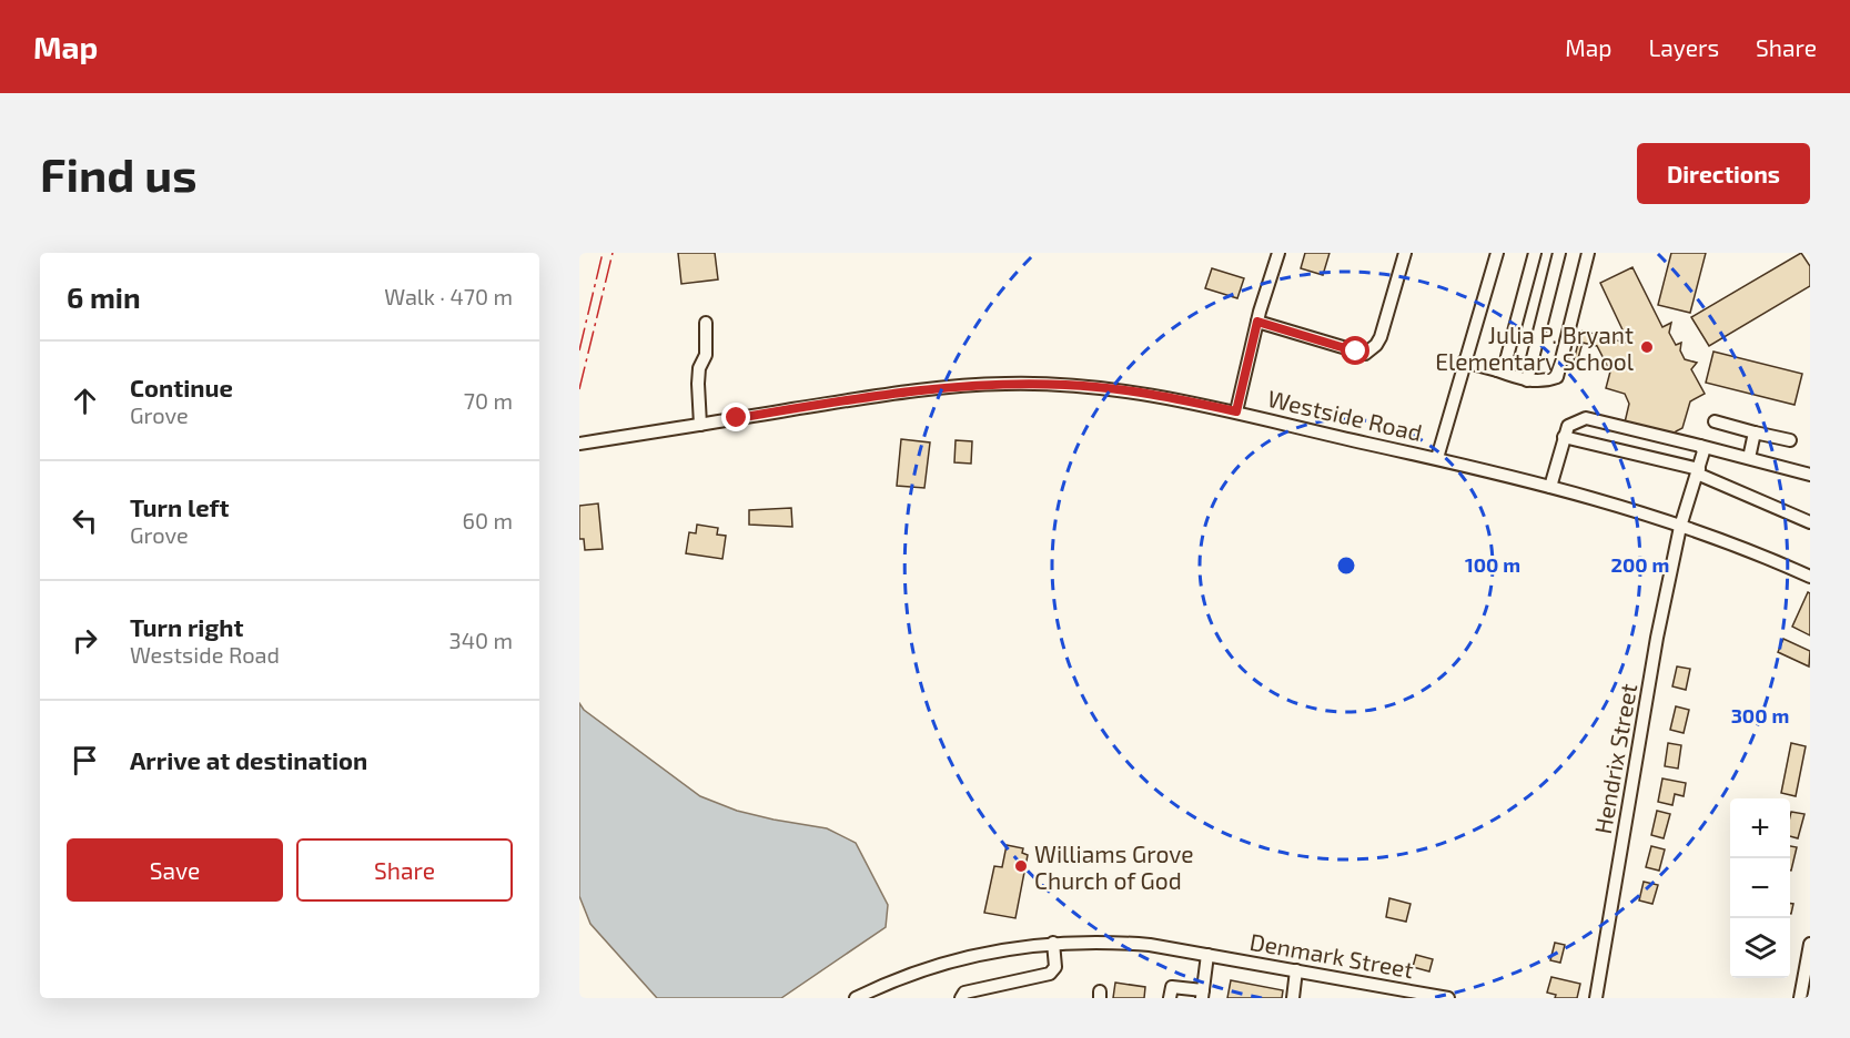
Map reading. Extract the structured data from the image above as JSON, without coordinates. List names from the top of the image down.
{
  "streets": {
    "street": ["Westside Road", "Hendrix Street", "Denmark Street"]
  },
  "crossings": [
    ["Westside Road", "Hendrix Street"]
  ],
  "places": ["Julia P. Bryant Elementary School", "Williams Grove Church of God"],
  "page": {
    "header": "Map",
    "nav": ["Map", "Layers", "Share"],
    "buttons": [
      "Directions",
      ["Save", "Share"]
    ],
    "title": "Find us",
    "heading": ["6 min", "Walk · 470 m"],
    "list": [
      ["Continue", "Grove", "70 m"],
      ["Turn left", "Grove", "60 m"],
      ["Turn right", "Westside Road", "340 m"],
      "Arrive at destination"
    ],
    "map_buttons": ["+", "−"]
  },
  "rings": ["100 m", "200 m", "300 m"]
}
